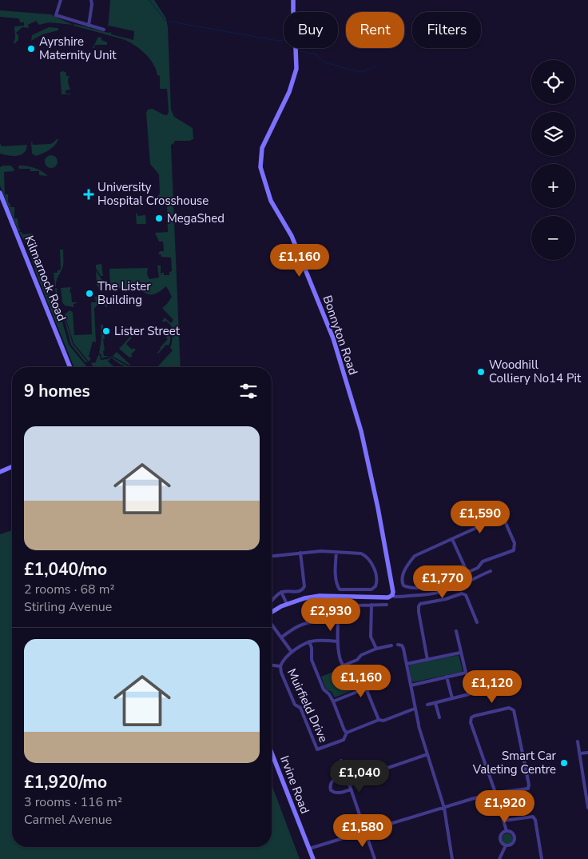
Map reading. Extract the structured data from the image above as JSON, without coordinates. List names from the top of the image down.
{
  "streets": {
    "street": [
      "Kilmarnock Road",
      "Bonnyton Road",
      "Muirfield Drive",
      "Irvine Road"
    ]
  },
  "places": {
    "other": [
      "Ayrshire Maternity Unit",
      "MegaShed",
      "The Lister Building",
      "Lister Street",
      "Woodhill Colliery No14 Pit",
      "Smart Car Valeting Centre"
    ],
    "health": ["University Hospital Crosshouse"]
  },
  "page": {
    "chip": ["Buy", "Rent", "Filters"],
    "map_buttons": ["+", "−"],
    "price": [
      "£1,160",
      "£1,590",
      "£1,770",
      "£2,930",
      "£1,160",
      "£1,120",
      "£1,040",
      "£1,920",
      "£1,580"
    ],
    "heading": "9 homes",
    "list": [
      {
        "name": "£1,040/mo",
        "note": "2 rooms · 68 m² · Stirling Avenue"
      },
      {
        "name": "£1,920/mo",
        "note": "3 rooms · 116 m² · Carmel Avenue"
      }
    ]
  }
}
